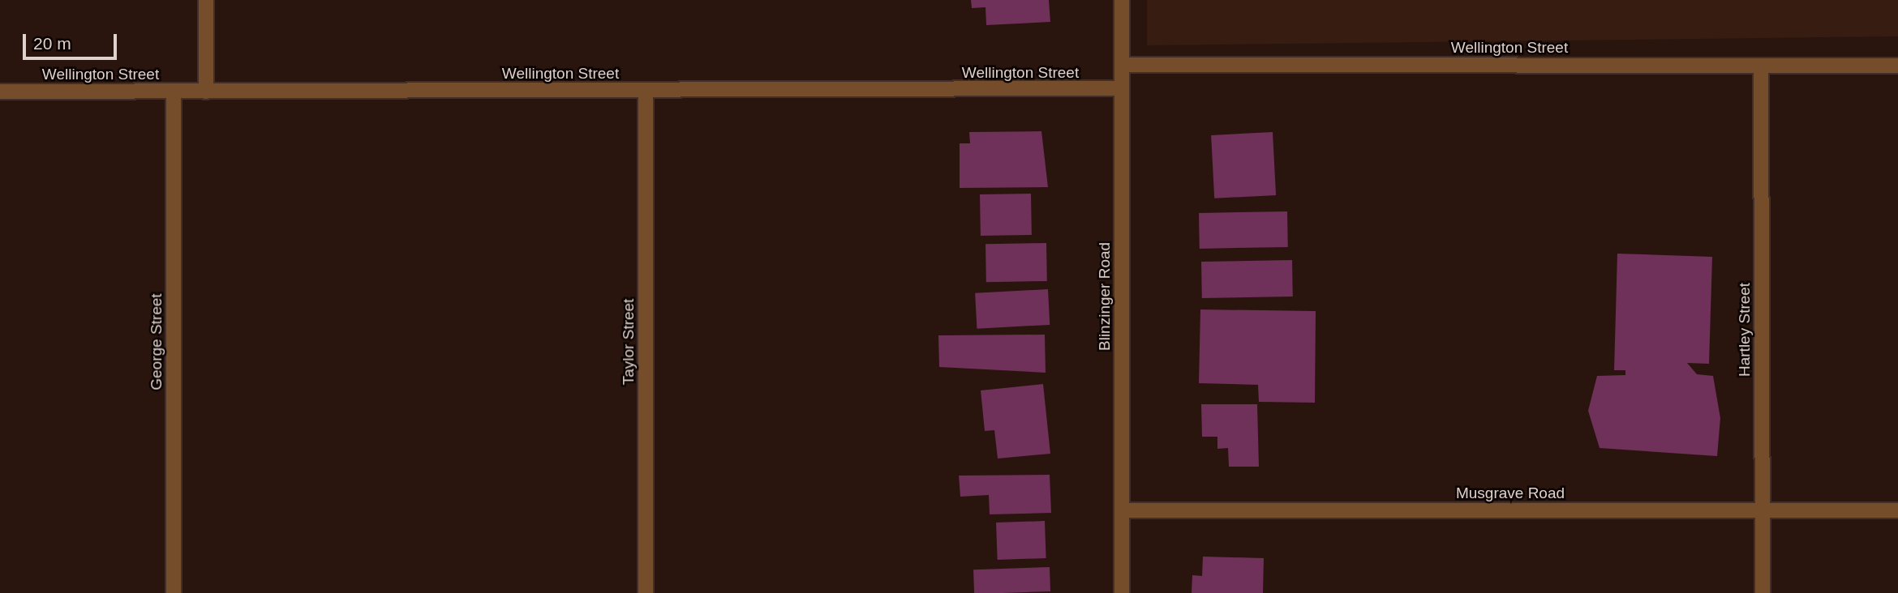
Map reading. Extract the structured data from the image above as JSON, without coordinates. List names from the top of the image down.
{
  "streets": {
    "street": [
      "Wellington Street",
      "Blinzinger Road",
      "Hartley Street",
      "George Street",
      "Taylor Street",
      "Musgrave Road"
    ]
  },
  "crossings": [
    ["Wellington Street", "Blinzinger Road"],
    ["Wellington Street", "Hartley Street"],
    ["Wellington Street", "George Street"],
    ["Wellington Street", "Taylor Street"],
    ["Blinzinger Road", "Musgrave Road"],
    ["Hartley Street", "Musgrave Road"]
  ],
  "scale_bar": "20 m"
}
